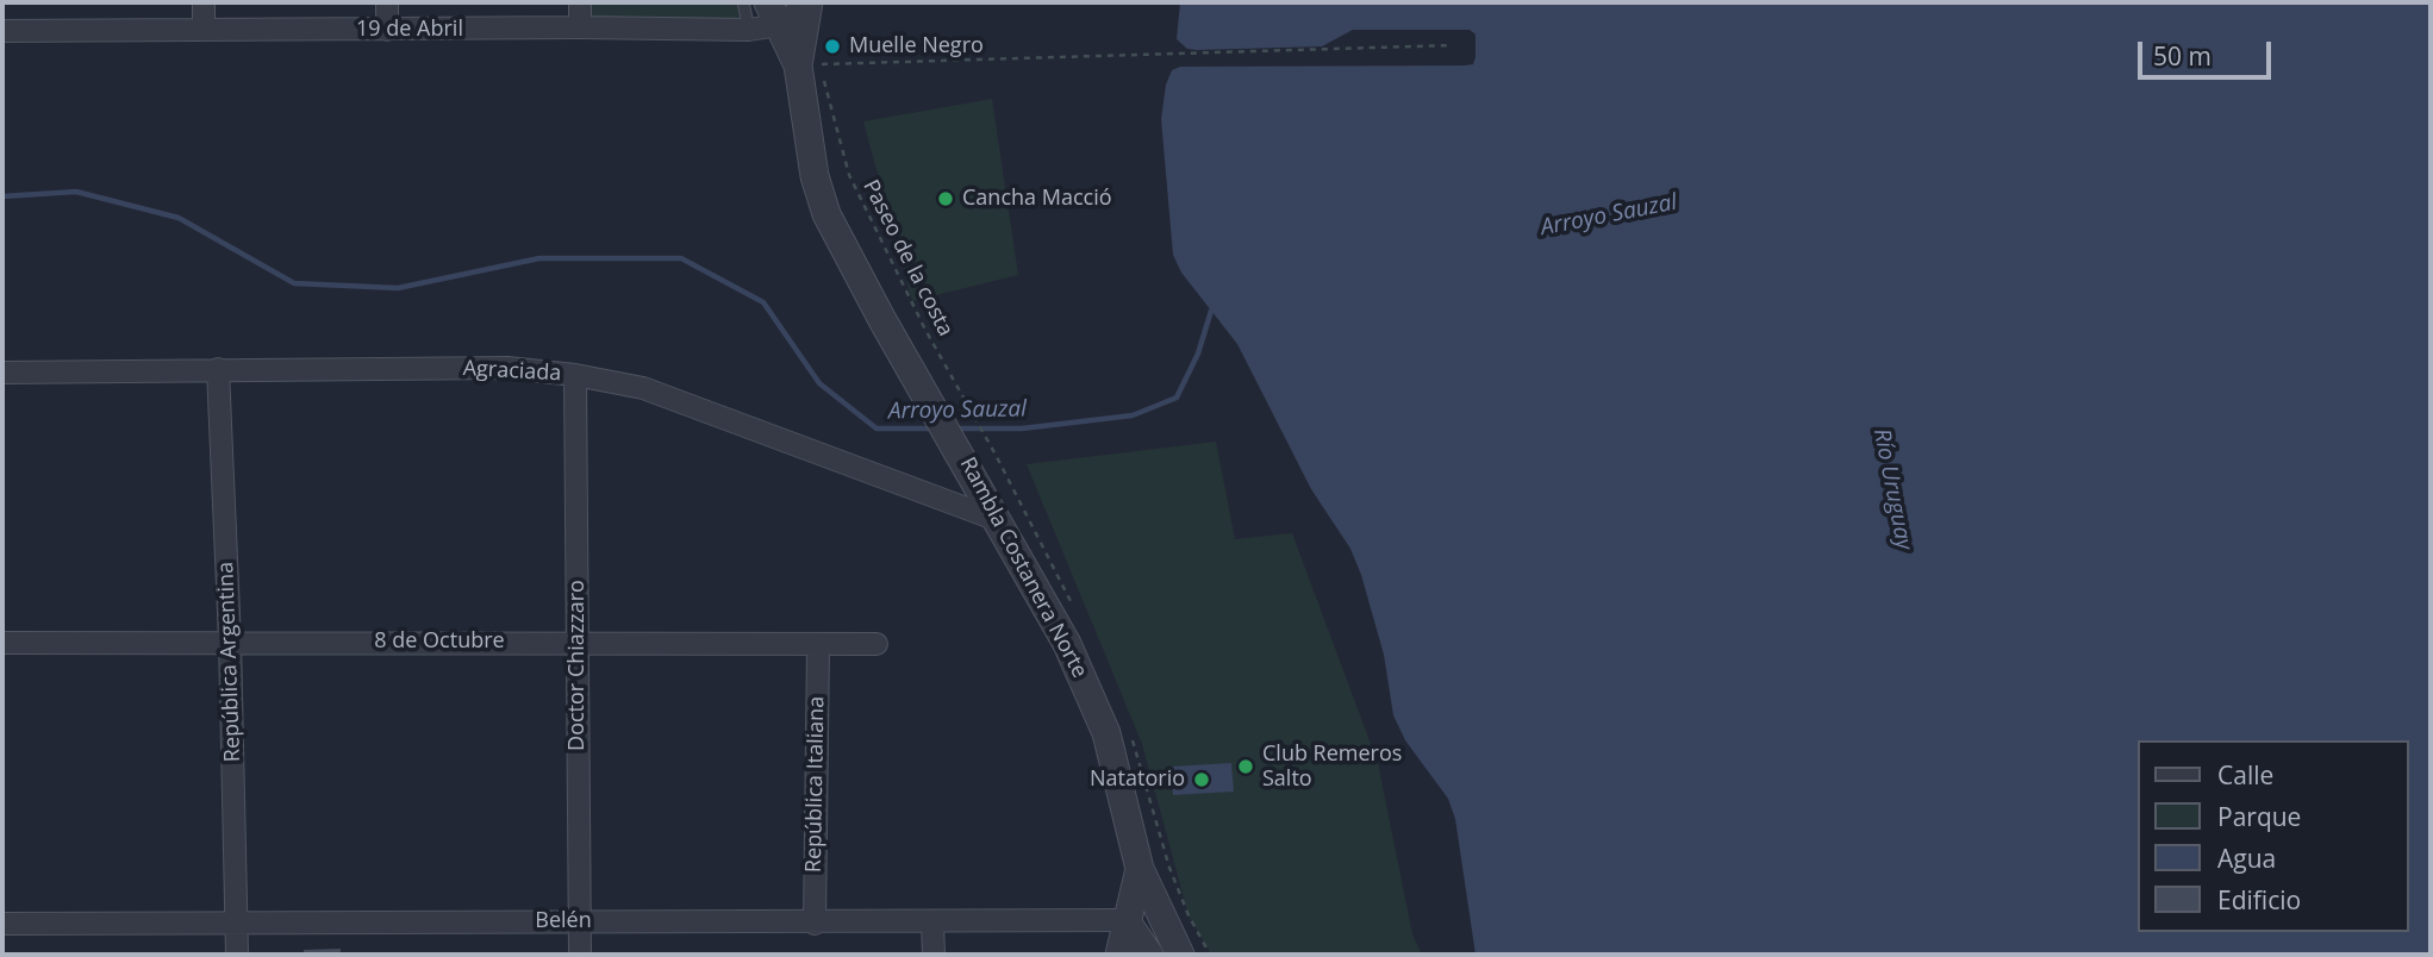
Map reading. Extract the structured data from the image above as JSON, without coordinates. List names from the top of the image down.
{
  "streets": {
    "street": [
      "19 de Abril",
      "Agraciada",
      "Rambla Costanera Norte",
      "8 de Octubre",
      "República Argentina",
      "Doctor Chiazzaro",
      "República Italiana",
      "Belén"
    ],
    "path": ["Paseo de la costa"]
  },
  "crossings": [
    ["19 de Abril", "Rambla Costanera Norte"],
    ["Agraciada", "Rambla Costanera Norte"],
    ["Agraciada", "República Argentina"],
    ["Agraciada", "Doctor Chiazzaro"],
    ["8 de Octubre", "República Argentina"],
    ["8 de Octubre", "Doctor Chiazzaro"],
    ["8 de Octubre", "República Italiana"],
    ["República Argentina", "Belén"],
    ["Doctor Chiazzaro", "Belén"],
    ["República Italiana", "Belén"]
  ],
  "water": ["Arroyo Sauzal", "Río Uruguay"],
  "places": [
    "Muelle Negro",
    "Cancha Macció",
    "Club Remeros Salto",
    "Natatorio"
  ],
  "legend": [
    "Calle",
    "Parque",
    "Agua",
    "Edificio"
  ],
  "scale_bar": "50 m"
}
